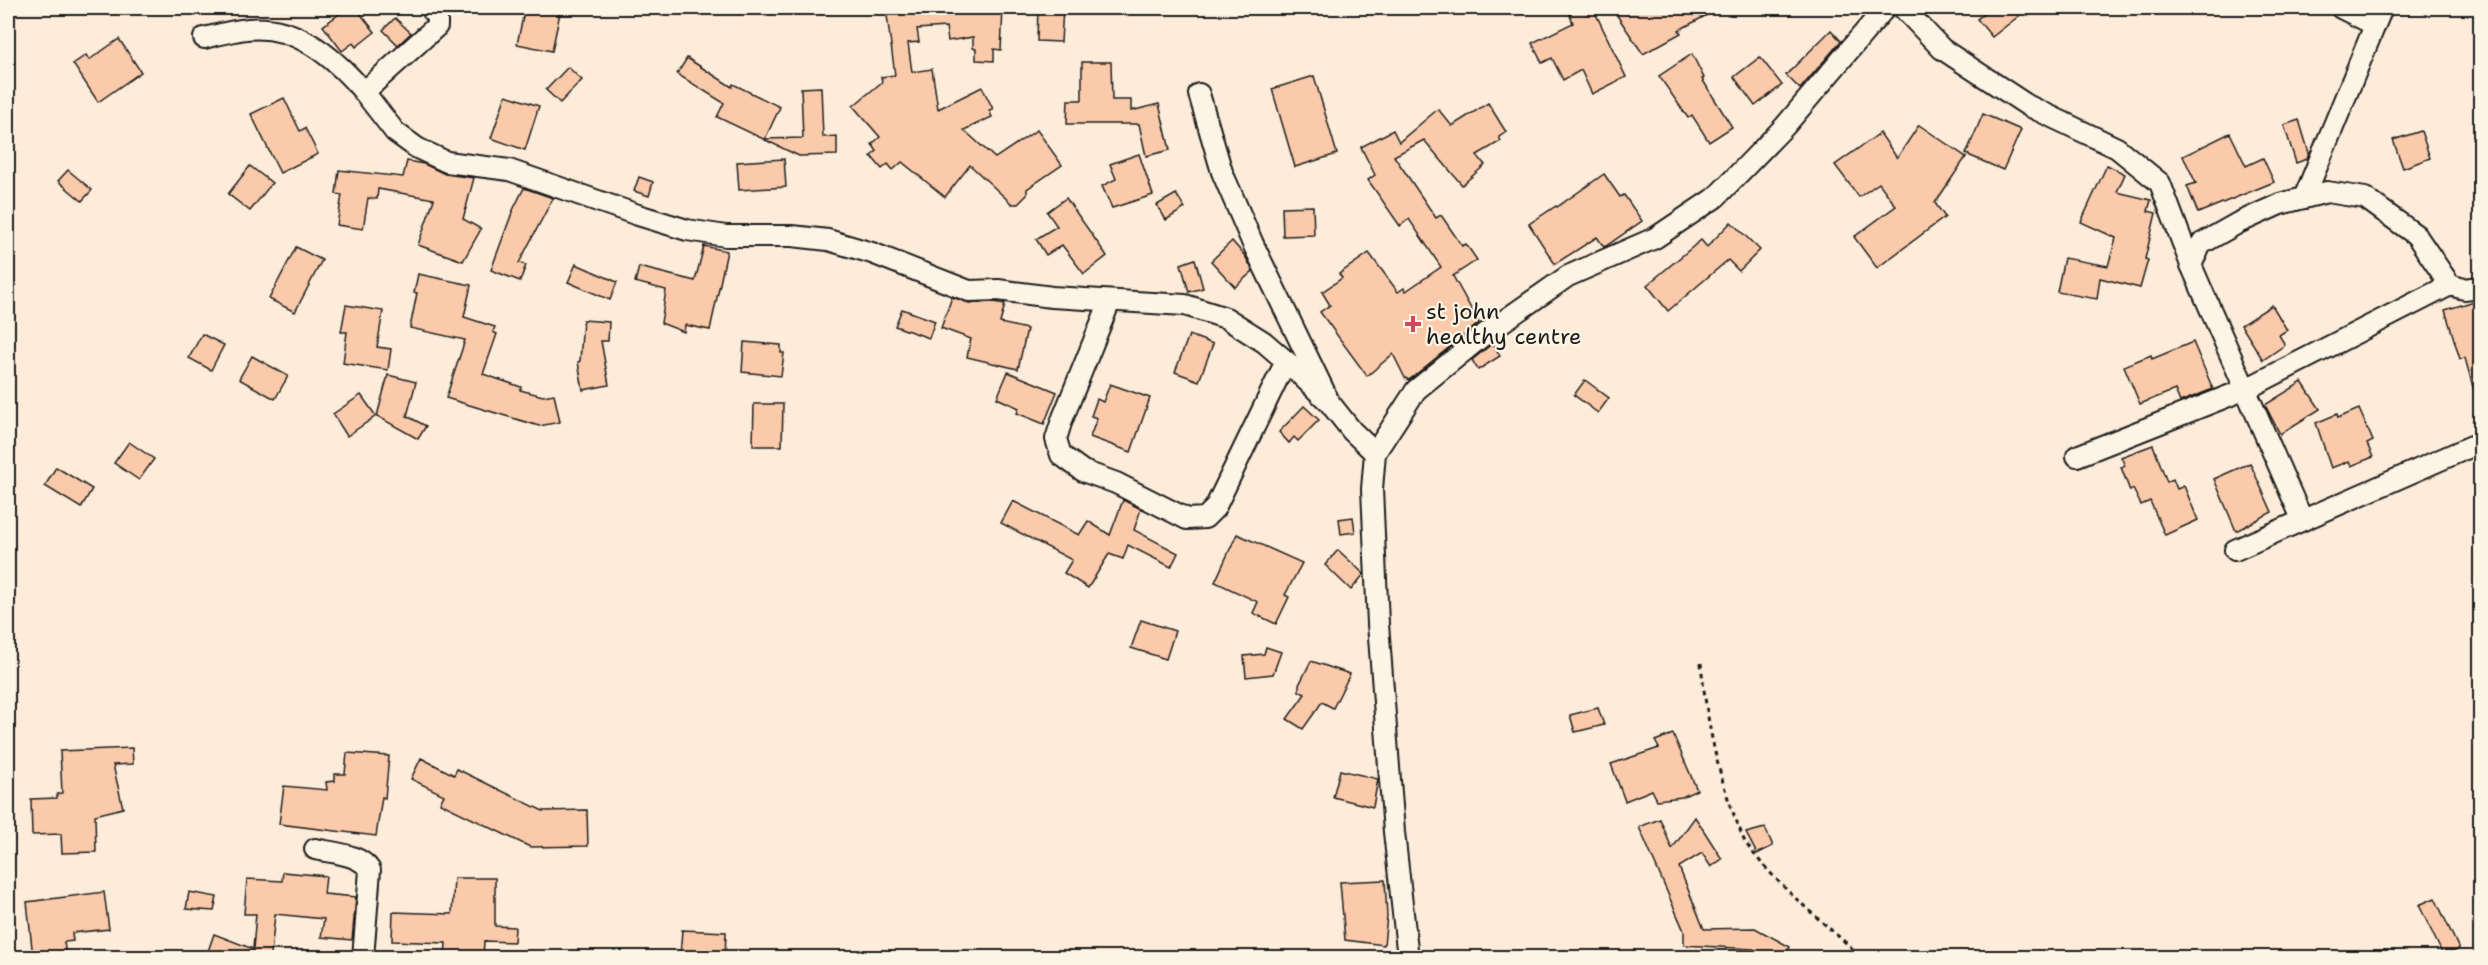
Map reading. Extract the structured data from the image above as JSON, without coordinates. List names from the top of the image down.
{
  "places": {
    "health": ["st john healthy centre"]
  }
}
